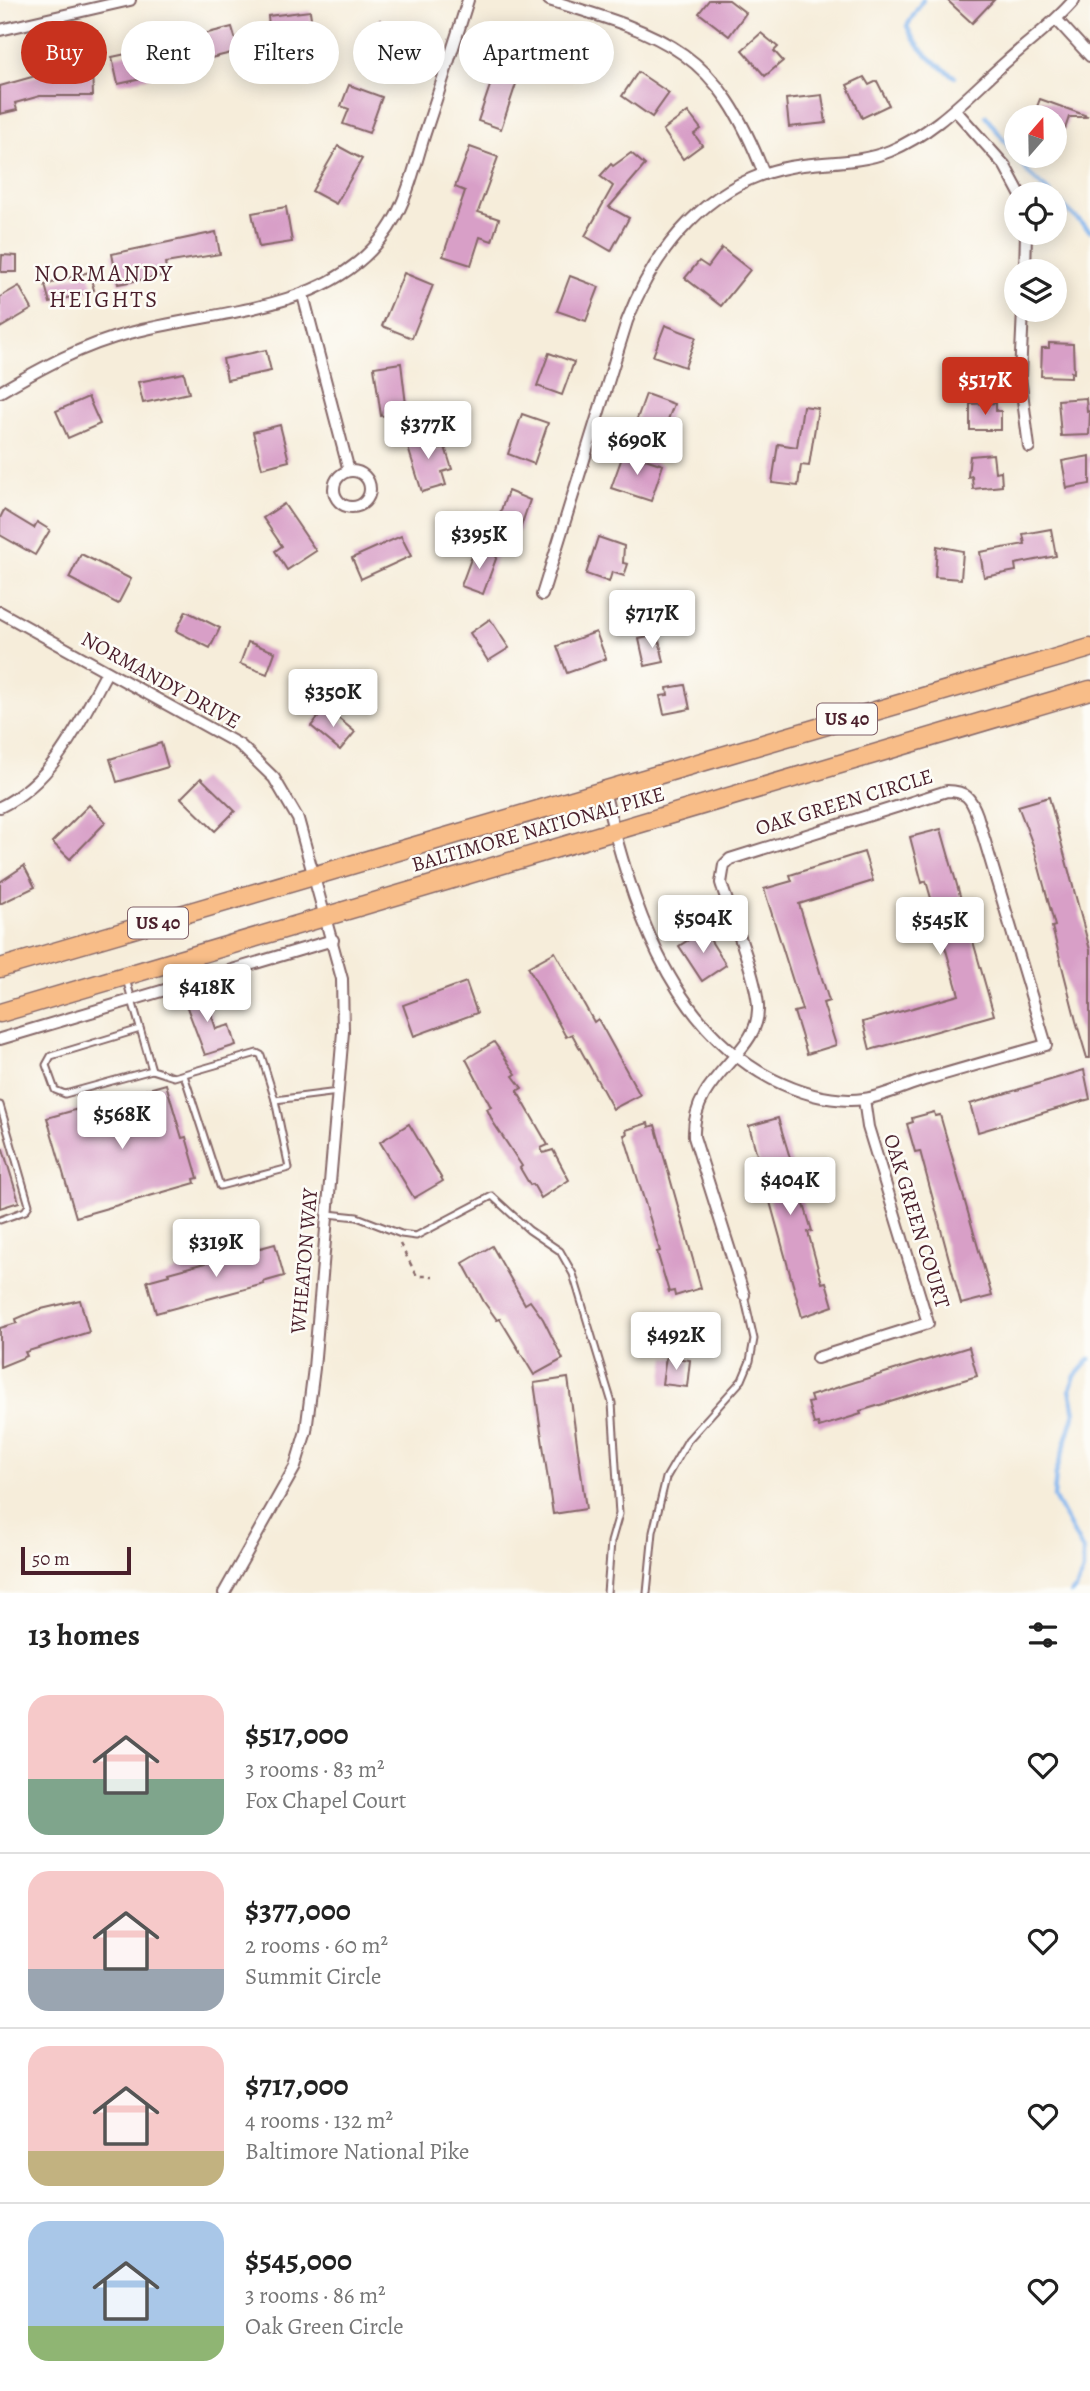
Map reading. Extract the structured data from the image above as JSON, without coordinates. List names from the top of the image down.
{
  "streets": {
    "main road": ["US 40", "BALTIMORE NATIONAL PIKE"],
    "street": [
      "NORMANDY DRIVE",
      "OAK GREEN CIRCLE",
      "OAK GREEN COURT",
      "WHEATON WAY"
    ]
  },
  "crossings": [
    ["NORMANDY DRIVE", "BALTIMORE NATIONAL PIKE"],
    ["NORMANDY DRIVE", "WHEATON WAY"],
    ["OAK GREEN CIRCLE", "BALTIMORE NATIONAL PIKE"],
    ["OAK GREEN CIRCLE", "OAK GREEN COURT"],
    ["BALTIMORE NATIONAL PIKE", "WHEATON WAY"]
  ],
  "districts": ["NORMANDY HEIGHTS"],
  "scale_bar": "50 m",
  "north": "top",
  "page": {
    "chip": [
      "Buy",
      "Rent",
      "Filters",
      "New",
      "Apartment"
    ],
    "price": [
      "$517K",
      "$377K",
      "$690K",
      "$395K",
      "$717K",
      "$350K",
      "$504K",
      "$545K",
      "$418K",
      "$568K",
      "$404K",
      "$319K",
      "$492K"
    ],
    "scale": "50 m",
    "heading": "13 homes",
    "list": [
      {
        "name": "$517,000",
        "note": "3 rooms · 83 m² · Fox Chapel Court"
      },
      {
        "name": "$377,000",
        "note": "2 rooms · 60 m² · Summit Circle"
      },
      {
        "name": "$717,000",
        "note": "4 rooms · 132 m² · Baltimore National Pike"
      },
      {
        "name": "$545,000",
        "note": "3 rooms · 86 m² · Oak Green Circle"
      }
    ]
  }
}
